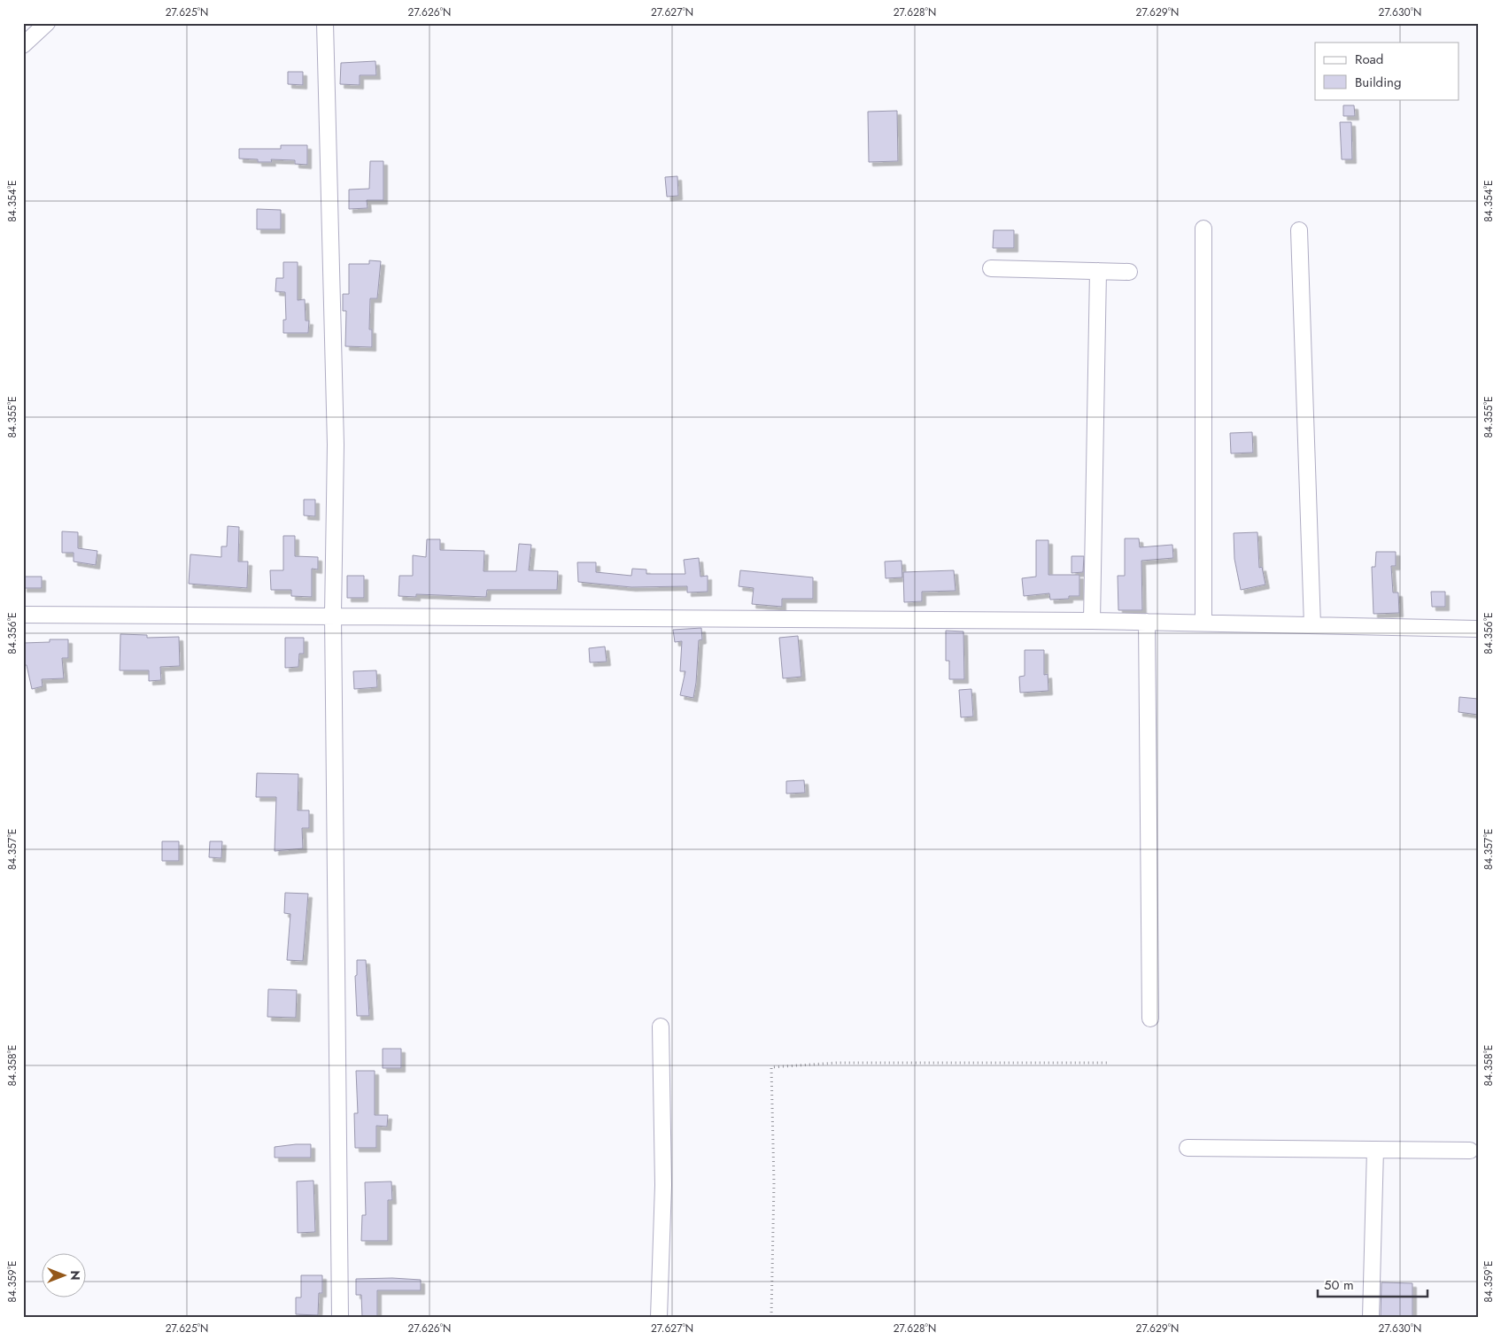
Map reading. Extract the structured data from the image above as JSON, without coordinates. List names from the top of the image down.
{
  "legend": ["Road", "Building"],
  "scale_bar": "50 m",
  "north": "right",
  "coordinates": [
    "27.625°N",
    "27.626°N",
    "27.627°N",
    "27.628°N",
    "27.629°N",
    "27.630°N",
    "84.354°E",
    "84.355°E",
    "84.356°E",
    "84.357°E",
    "84.358°E",
    "84.359°E"
  ]
}
